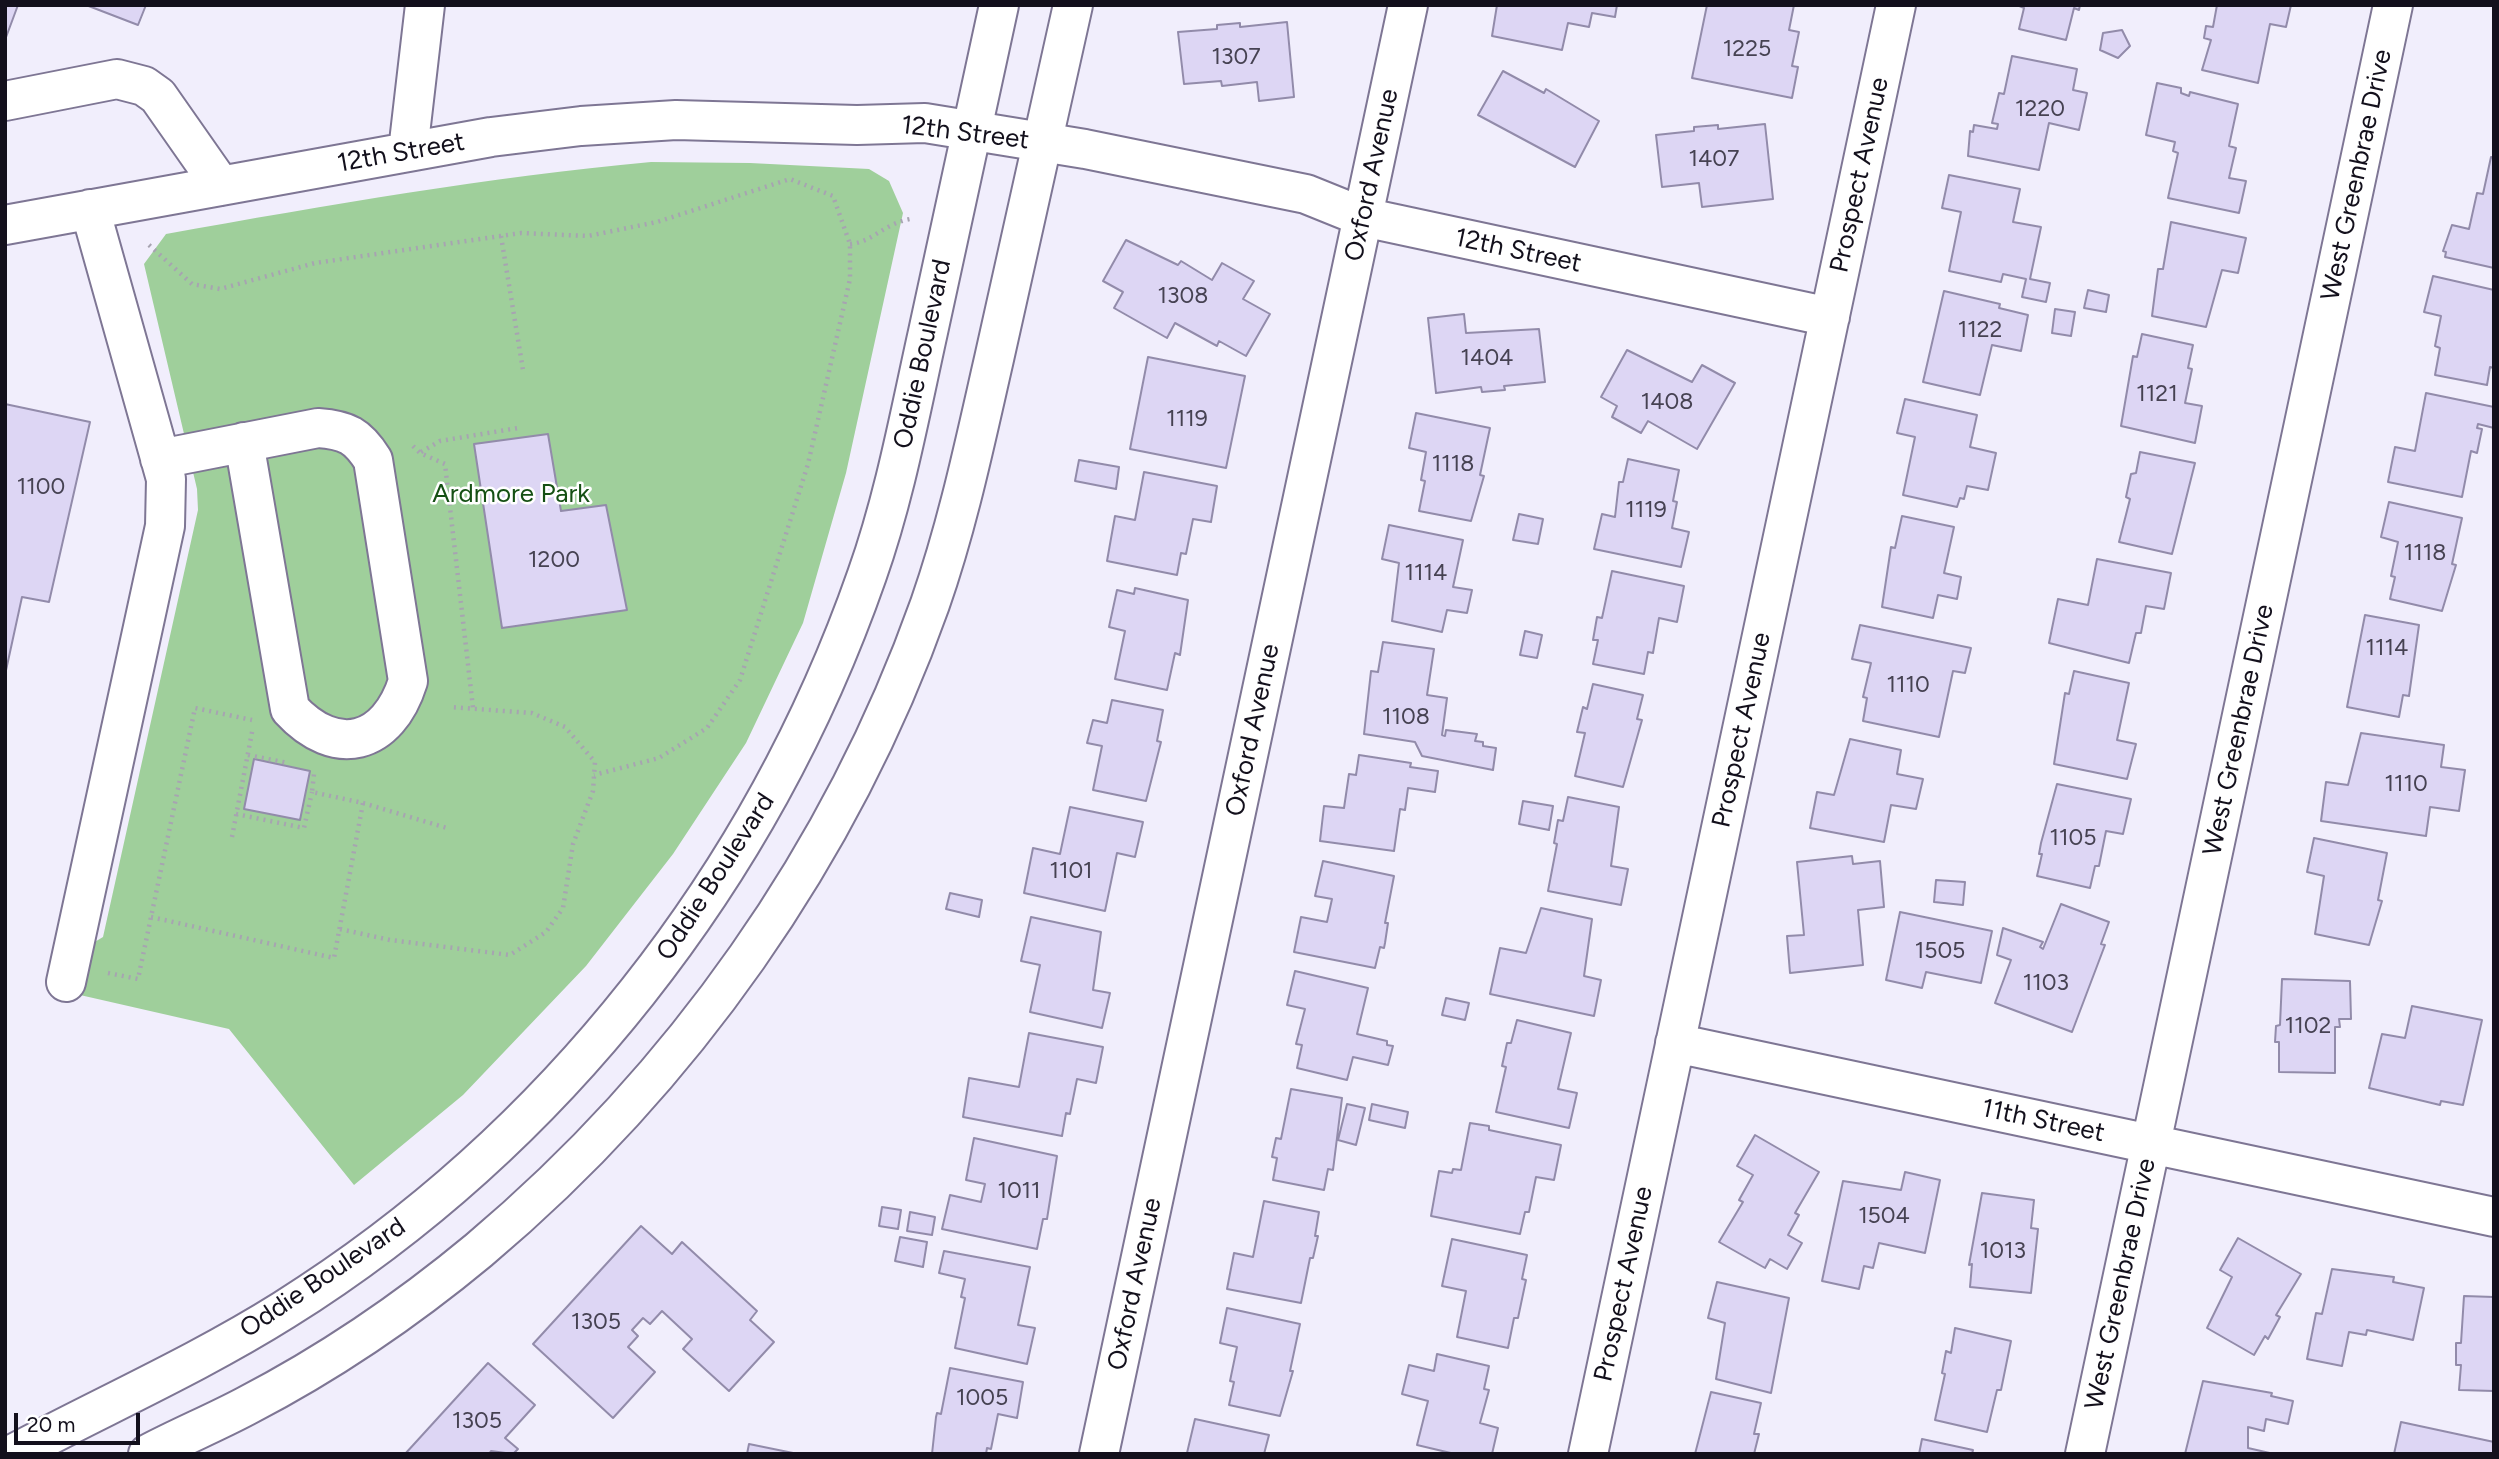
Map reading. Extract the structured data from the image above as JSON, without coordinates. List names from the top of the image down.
{
  "streets": {
    "street": [
      "12th Street",
      "Oxford Avenue",
      "Prospect Avenue",
      "West Greenbrae Drive",
      "Oddie Boulevard",
      "11th Street"
    ]
  },
  "crossings": [
    ["12th Street", "Oxford Avenue"],
    ["12th Street", "Prospect Avenue"],
    ["12th Street", "Oddie Boulevard"],
    ["Prospect Avenue", "11th Street"],
    ["West Greenbrae Drive", "11th Street"]
  ],
  "parks": ["Ardmore Park"],
  "house_numbers": [
    "1225",
    "1307",
    "1220",
    "1407",
    "1308",
    "1122",
    "1404",
    "1121",
    "1408",
    "1119",
    "1118",
    "1100",
    "1119",
    "1118",
    "1200",
    "1114",
    "1114",
    "1110",
    "1108",
    "1110",
    "1105",
    "1101",
    "1505",
    "1103",
    "1102",
    "1011",
    "1504",
    "1013",
    "1305",
    "1005",
    "1305"
  ],
  "scale_bar": "20 m"
}
